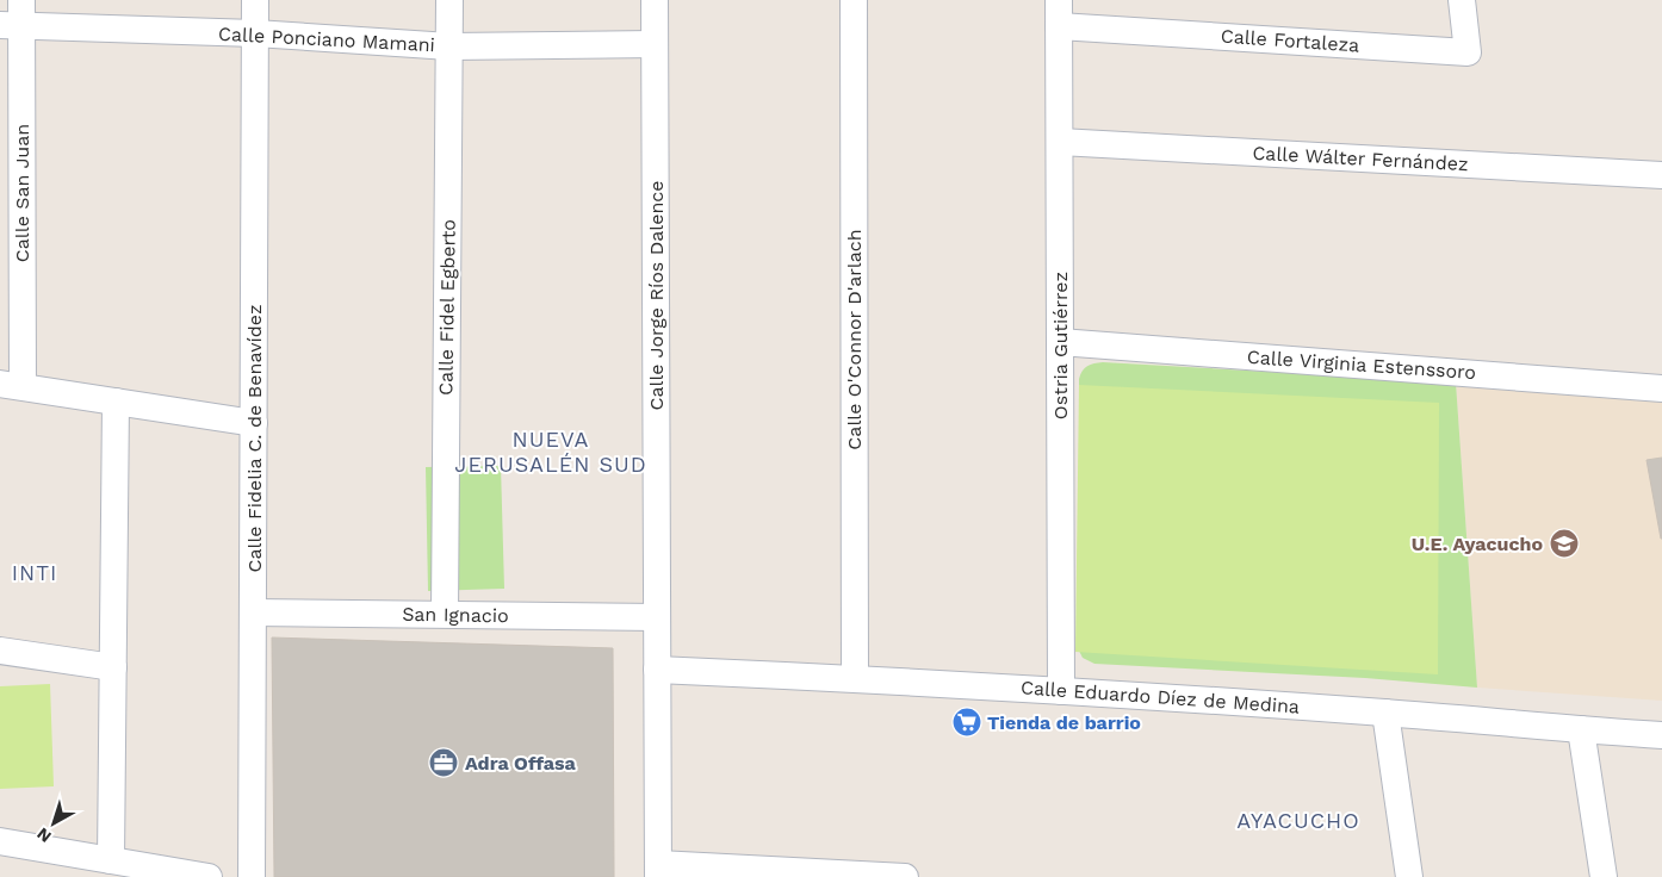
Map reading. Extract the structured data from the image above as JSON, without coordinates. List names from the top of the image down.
{
  "streets": {
    "street": [
      "Calle Ponciano Mamani",
      "Calle Fortaleza",
      "Calle Wálter Fernández",
      "Calle San Juan",
      "Calle Jorge Ríos Dalence",
      "Calle Fidel Egberto",
      "Calle O'Connor D'arlach",
      "Ostria Gutiérrez",
      "Calle Virginia Estenssoro",
      "Calle Fidelia C. de Benavídez",
      "San Ignacio",
      "Calle Eduardo Díez de Medina"
    ]
  },
  "crossings": [
    ["Calle Ponciano Mamani", "Calle San Juan"],
    ["Calle Ponciano Mamani", "Calle Jorge Ríos Dalence"],
    ["Calle Ponciano Mamani", "Calle Fidel Egberto"],
    ["Calle Ponciano Mamani", "Calle Fidelia C. de Benavídez"],
    ["Calle Fortaleza", "Ostria Gutiérrez"],
    ["Calle Wálter Fernández", "Ostria Gutiérrez"],
    ["Calle Jorge Ríos Dalence", "San Ignacio"],
    ["Calle Jorge Ríos Dalence", "Calle Eduardo Díez de Medina"],
    ["Calle Fidel Egberto", "San Ignacio"],
    ["Calle O'Connor D'arlach", "Calle Eduardo Díez de Medina"],
    ["Ostria Gutiérrez", "Calle Virginia Estenssoro"],
    ["Ostria Gutiérrez", "Calle Eduardo Díez de Medina"],
    ["Calle Fidelia C. de Benavídez", "San Ignacio"]
  ],
  "districts": ["NUEVA JERUSALÉN SUD", "INTI", "AYACUCHO"],
  "places": {
    "school or university": ["U.E. Ayacucho"],
    "supermarket": ["Tienda de barrio"],
    "office": ["Adra Offasa"]
  },
  "north": "bottom left"
}
